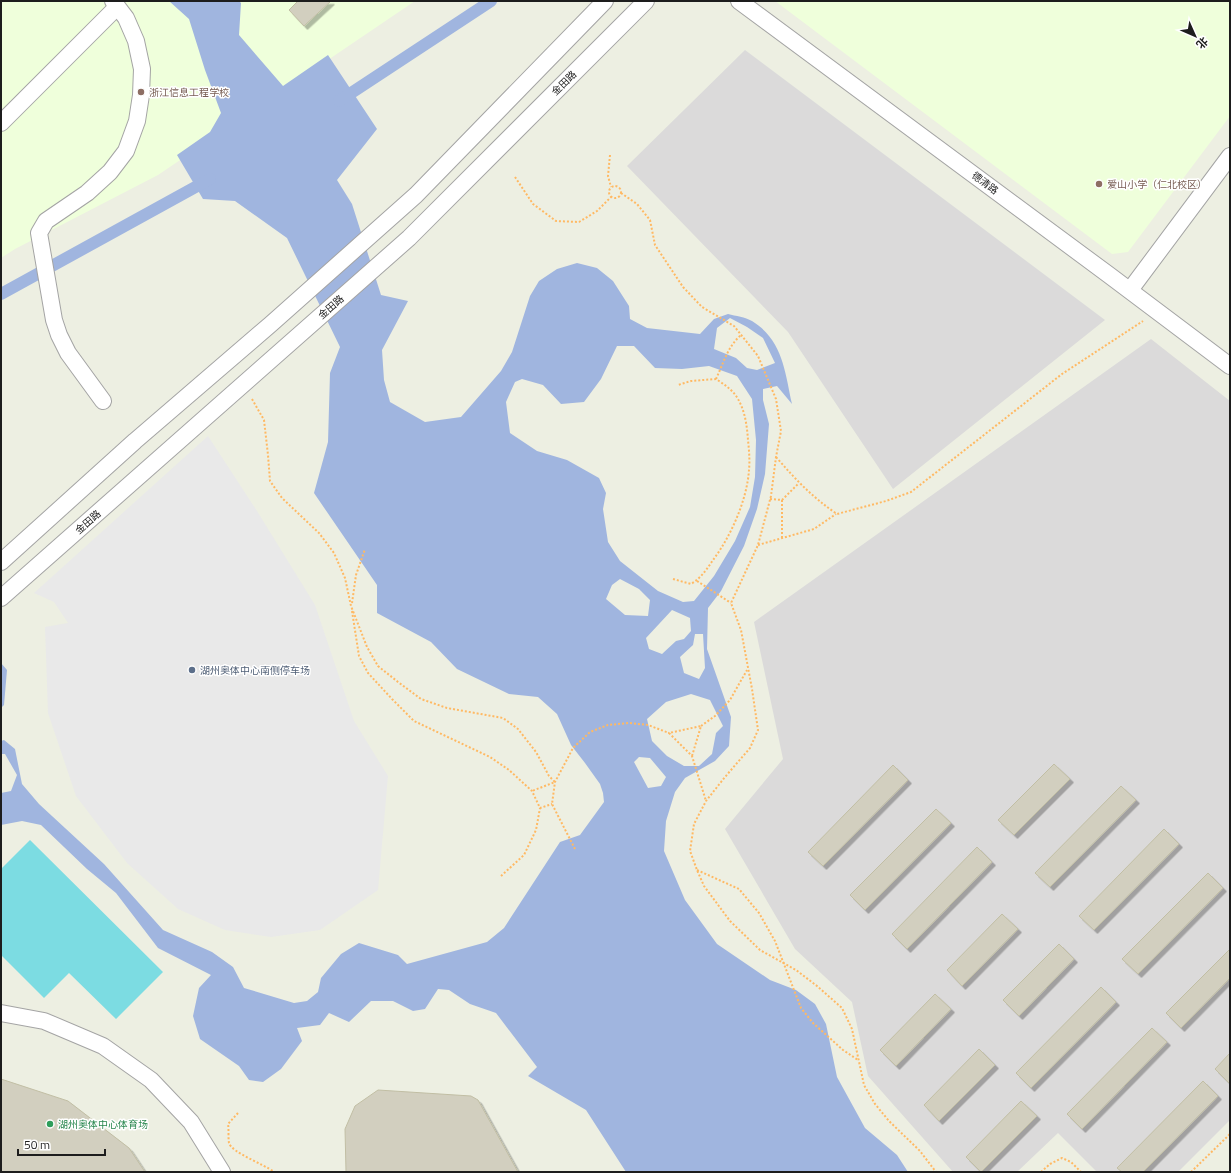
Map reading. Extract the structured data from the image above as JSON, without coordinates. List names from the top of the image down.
{
  "streets": {
    "street": ["金田路", "德清路"]
  },
  "places": [
    "浙江信息工程学校",
    "爱山小学（仁北校区）",
    "湖州奥体中心南侧停车场",
    "湖州奥体中心体育场"
  ],
  "scale_bar": "50 m",
  "north": "bottom right"
}
